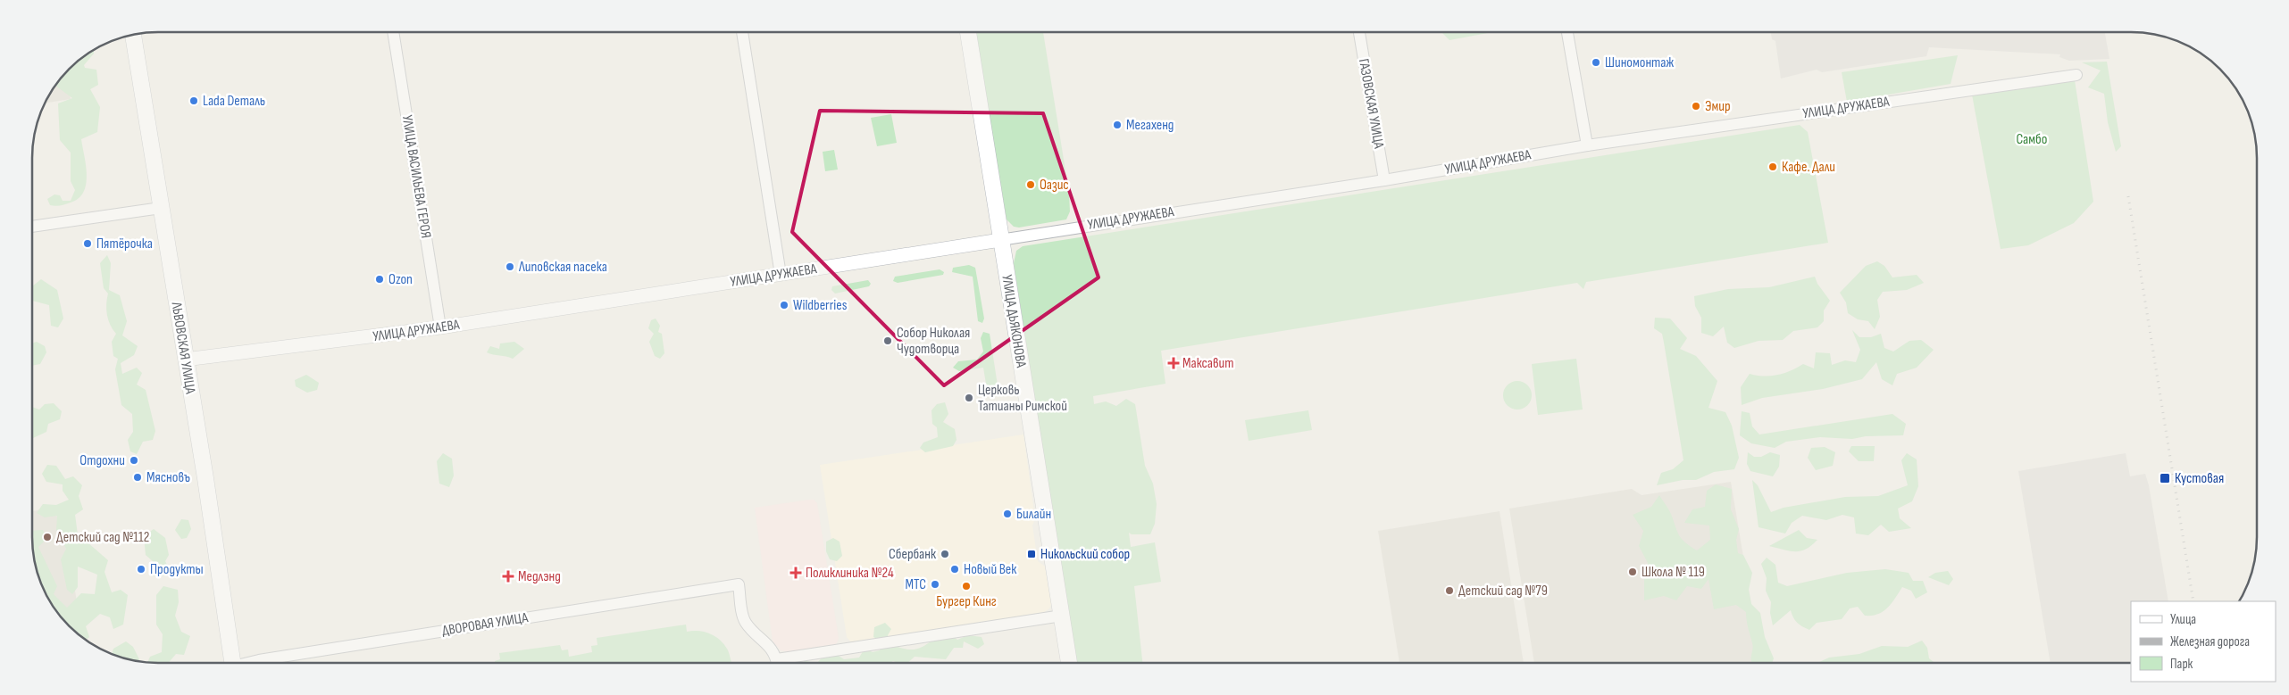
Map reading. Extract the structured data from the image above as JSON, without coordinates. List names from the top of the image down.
{
  "streets": {
    "main road": ["УЛИЦА ДЬЯКОНОВА", "ЛЬВОВСКАЯ УЛИЦА"],
    "street": [
      "ГАЗОВСКАЯ УЛИЦА",
      "УЛИЦА ДРУЖАЕВА",
      "УЛИЦА ВАСИЛЬЕВА ГЕРОЯ",
      "ДВОРОВАЯ УЛИЦА"
    ]
  },
  "crossings": [
    ["ГАЗОВСКАЯ УЛИЦА", "УЛИЦА ДРУЖАЕВА"],
    ["УЛИЦА ДРУЖАЕВА", "УЛИЦА ВАСИЛЬЕВА ГЕРОЯ"],
    ["УЛИЦА ДРУЖАЕВА", "УЛИЦА ДЬЯКОНОВА"],
    ["УЛИЦА ДРУЖАЕВА", "ЛЬВОВСКАЯ УЛИЦА"]
  ],
  "parks": ["Самбо"],
  "places": {
    "other": [
      "Шиномонтаж",
      "Lada Dеталь",
      "Эмир",
      "Мегахенд",
      "Кафе. Дали",
      "Оазис",
      "Пятёрочка",
      "Липовская пасека",
      "Ozon",
      "Wildberries",
      "Собор Николая Чудотворца",
      "Церковь Татианы Римской",
      "Отдохни",
      "Мясновъ",
      "Билайн",
      "Детский сад №112",
      "Сбербанк",
      "Продукты",
      "Новый Век",
      "Школа № 119",
      "МТС",
      "Бургер Кинг",
      "Детский сад №79"
    ],
    "health": ["Максавит", "Поликлиника №24", "Медлэнд"],
    "transit": ["Кустовая", "Никольский собор"]
  },
  "legend": ["Улица", "Железная дорога", "Парк"]
}
